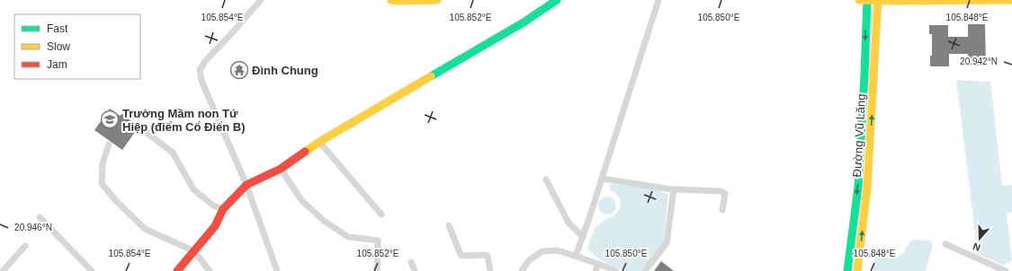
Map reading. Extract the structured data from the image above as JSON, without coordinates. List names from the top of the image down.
{
  "streets": {
    "street": ["Đường Vũ Lăng"]
  },
  "places": {
    "temple": ["Đình Chung"],
    "school or university": ["Trường Mầm non Tứ Hiệp (điểm Cổ Điển B)"]
  },
  "legend": ["Fast", "Slow", "Jam"],
  "north": "bottom",
  "coordinates": [
    "105.854°E",
    "105.852°E",
    "105.850°E",
    "105.848°E",
    "20.942°N",
    "20.946°N"
  ]
}
